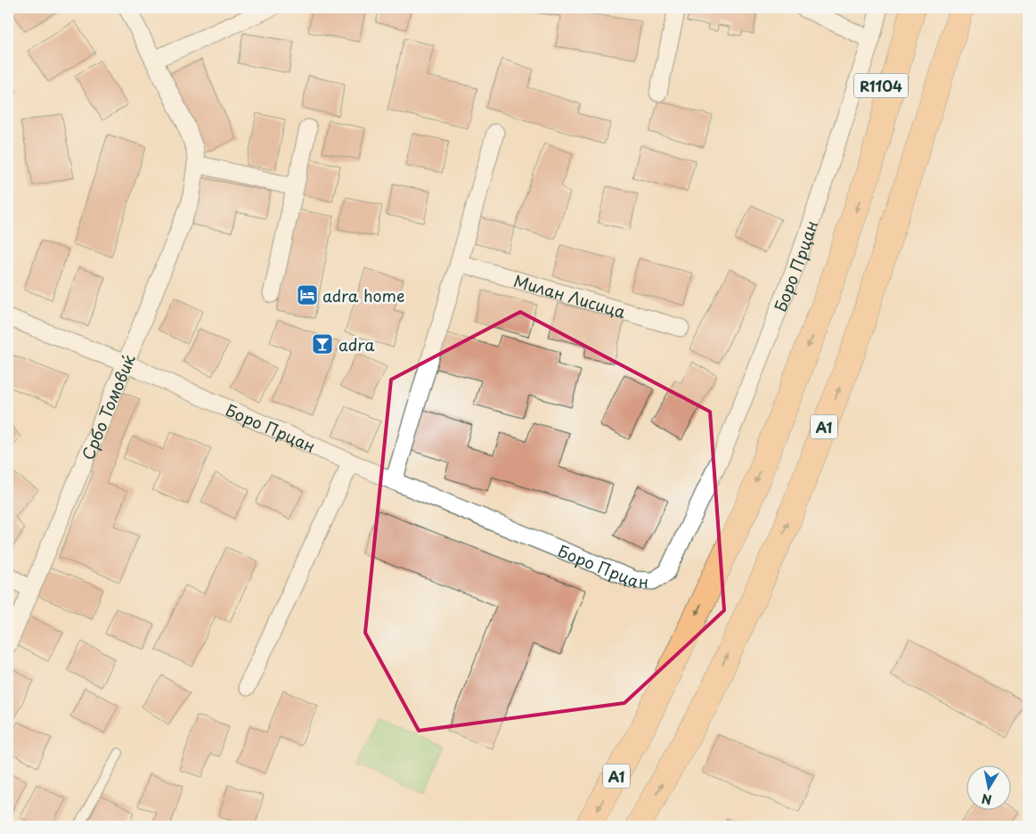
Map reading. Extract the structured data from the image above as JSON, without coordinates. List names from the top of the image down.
{
  "streets": {
    "highway": ["R1104", "A1"],
    "street": ["Боро Прцан", "Милан Лисица", "Србо Томовиќ"]
  },
  "crossings": [
    ["R1104", "A1"],
    ["Боро Прцан", "Србо Томовиќ"]
  ],
  "places": {
    "hotel": ["adra home"],
    "bar": ["adra"]
  },
  "north": "bottom"
}
